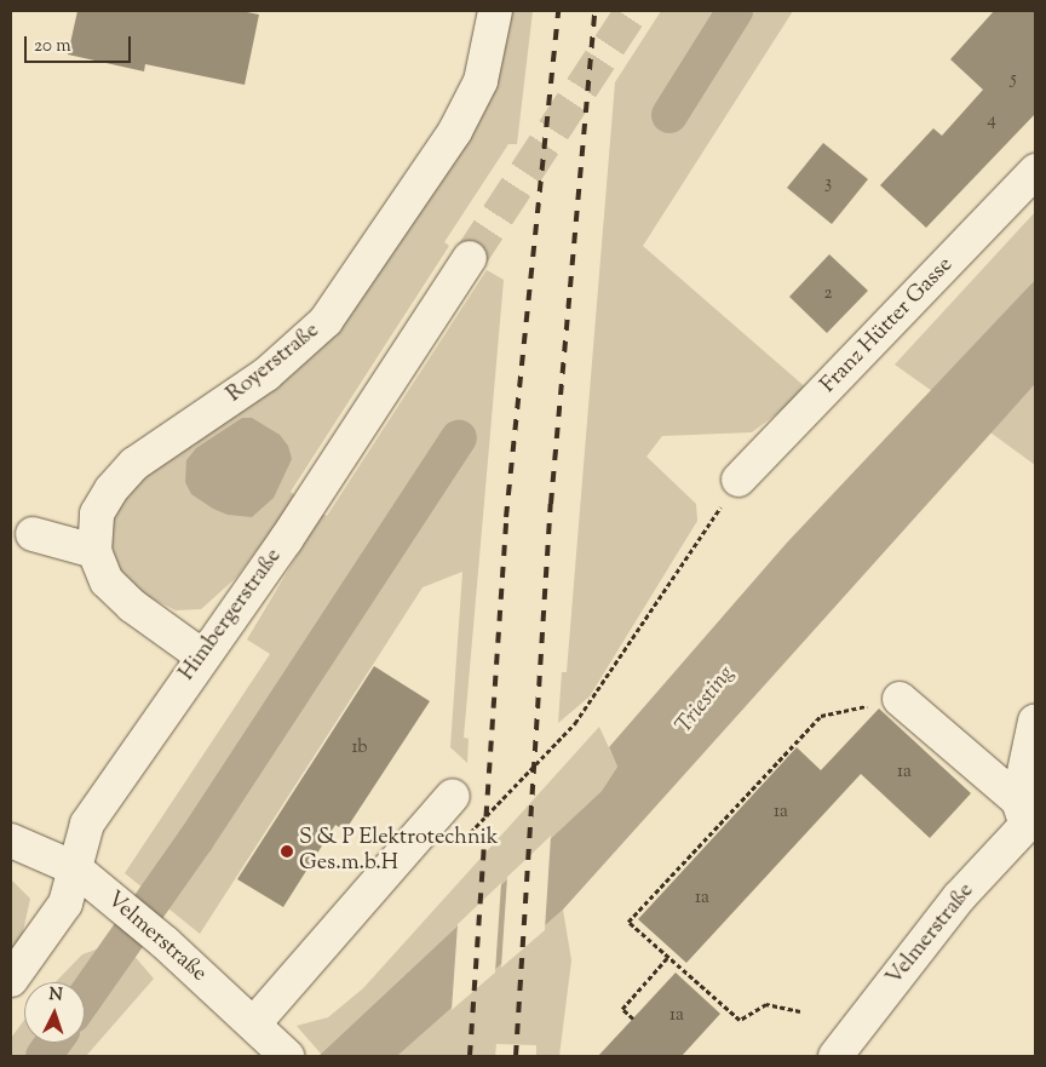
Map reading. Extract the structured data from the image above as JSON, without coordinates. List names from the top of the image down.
{
  "streets": {
    "street": [
      "Franz Hütter Gasse",
      "Royerstraße",
      "Himbergerstraße",
      "Velmerstraße"
    ]
  },
  "crossings": [
    ["Royerstraße", "Himbergerstraße"],
    ["Himbergerstraße", "Velmerstraße"]
  ],
  "water": ["Triesting"],
  "places": ["S & P Elektrotechnik Ges.m.b.H"],
  "house_numbers": [
    "5",
    "4",
    "3",
    "2",
    "1b",
    "1a",
    "1a",
    "1a",
    "1a"
  ],
  "scale_bar": "20 m",
  "north": "top"
}
